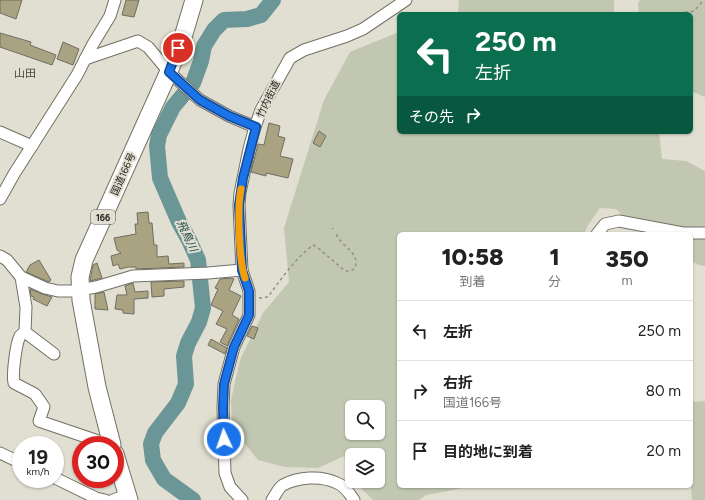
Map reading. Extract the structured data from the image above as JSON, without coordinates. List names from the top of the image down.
{
  "streets": {
    "highway": ["国道166号", "166"],
    "street": ["竹内街道"]
  },
  "districts": ["山田"],
  "water": ["飛鳥川"],
  "page": {
    "turn": ["250 m", "左折"],
    "then": "その先",
    "eta": [
      "10:58",
      "到着",
      "1",
      "分",
      "350",
      "m"
    ],
    "list": [
      {
        "name": "左折",
        "value": "250 m"
      },
      {
        "name": "右折",
        "note": "国道166号",
        "value": "80 m"
      },
      {
        "name": "目的地に到着",
        "value": "20 m"
      }
    ],
    "speed": "19 km/h",
    "limit": "30"
  }
}
